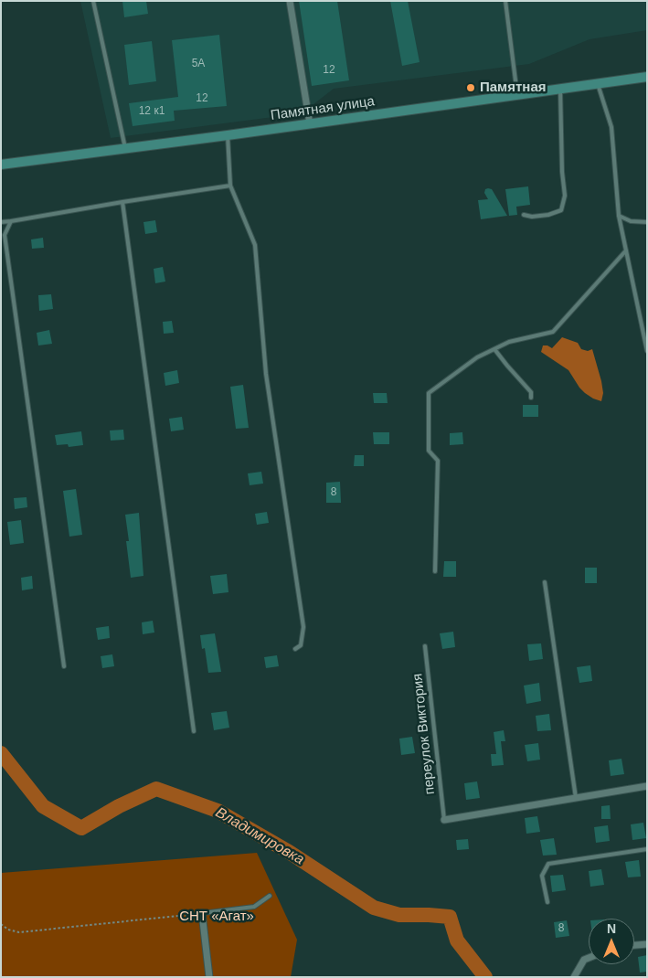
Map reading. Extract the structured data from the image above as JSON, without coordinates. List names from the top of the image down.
{
  "streets": {
    "street": ["Памятная улица"],
    "lane": ["переулок Виктория"]
  },
  "water": ["Владимировка"],
  "parks": ["СНТ «Агат»"],
  "places": ["Памятная"],
  "house_numbers": [
    "5А",
    "12",
    "12",
    "12 к1",
    "8",
    "8"
  ],
  "north": "top"
}
